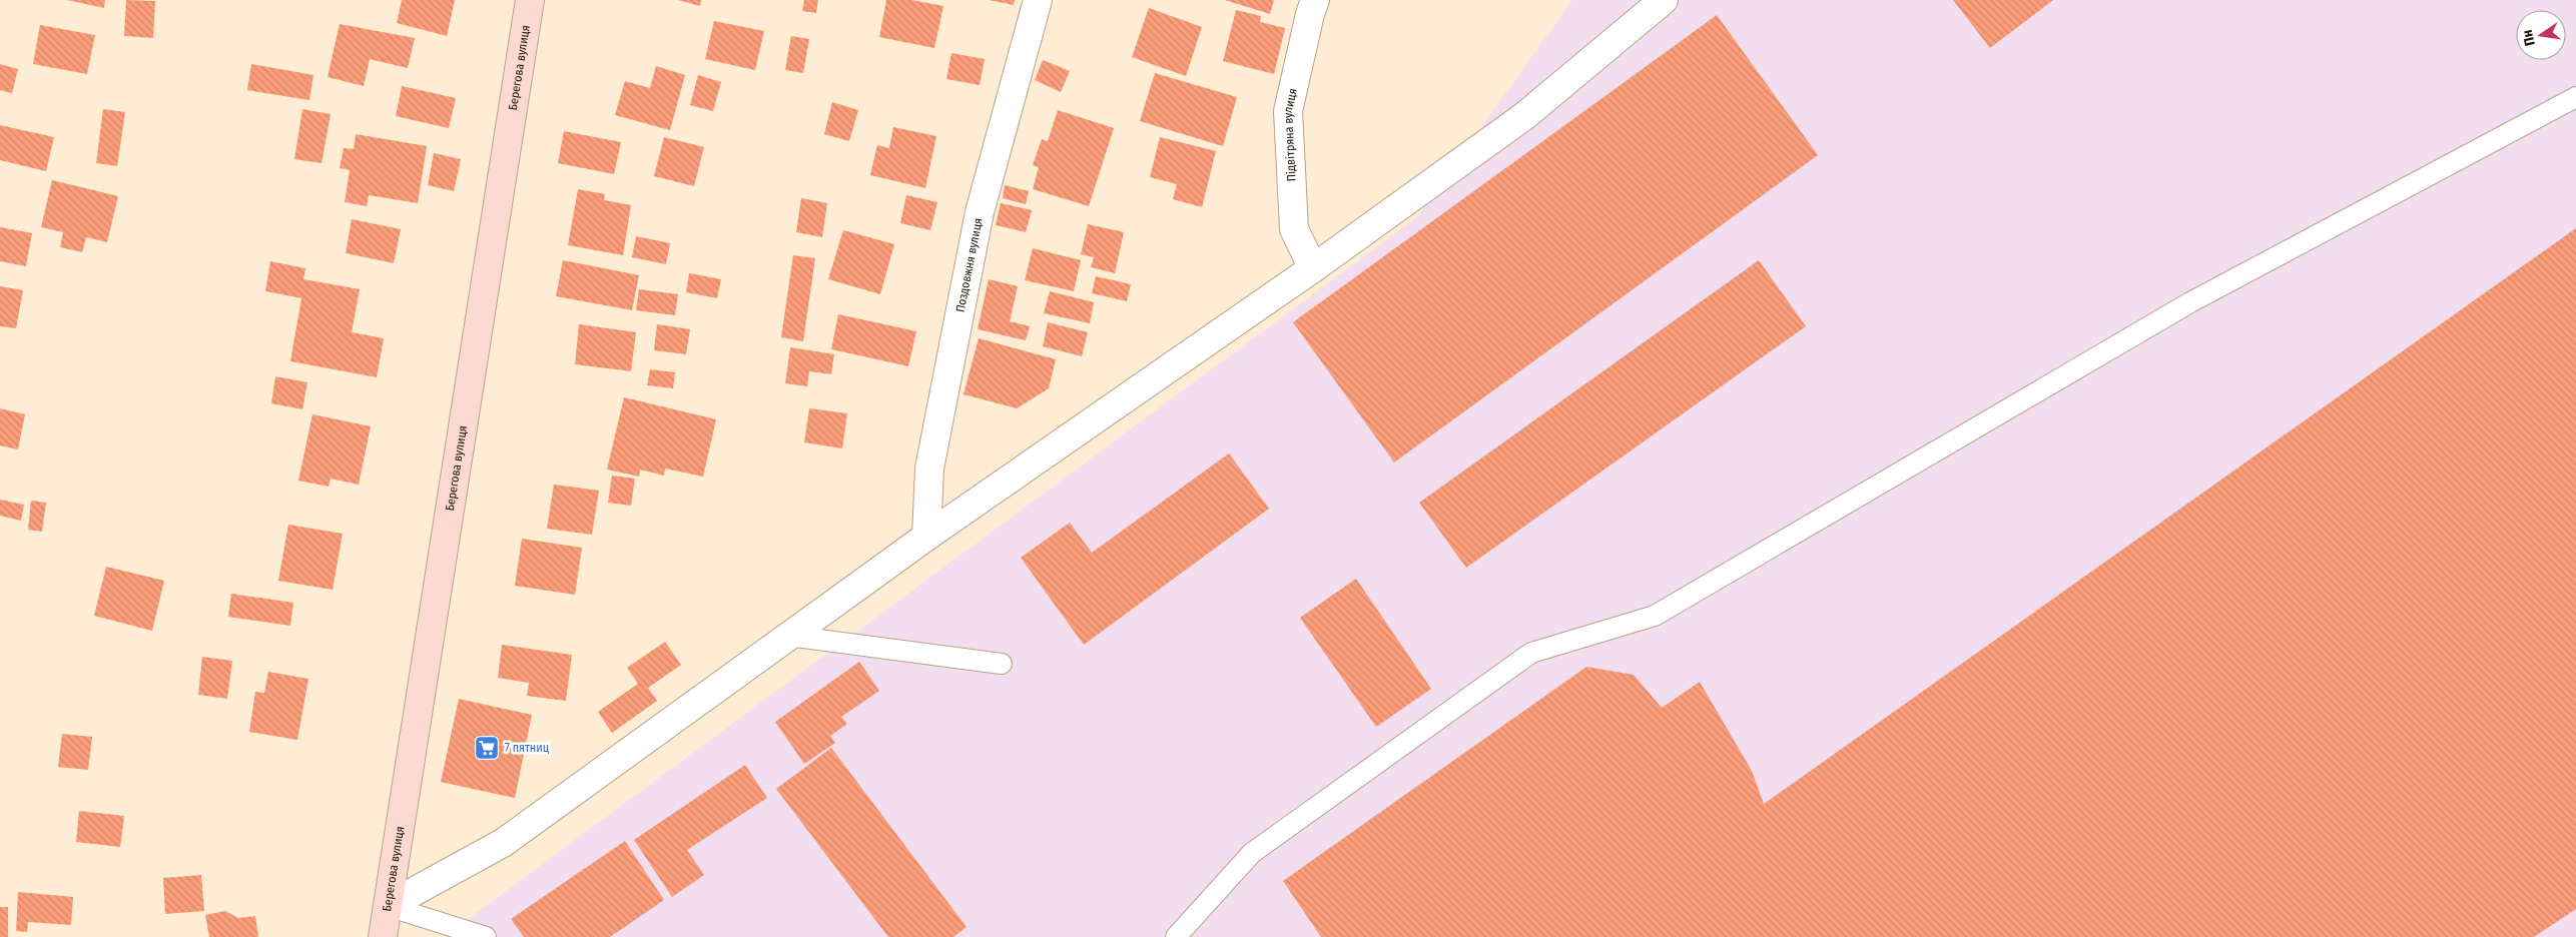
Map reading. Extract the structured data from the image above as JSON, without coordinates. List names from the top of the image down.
{
  "streets": {
    "street": ["Берегова вулиця", "Підвітряна вулиця", "Поздовжня вулиця"]
  },
  "places": {
    "supermarket": ["7 пятниц"]
  },
  "north": "left"
}
